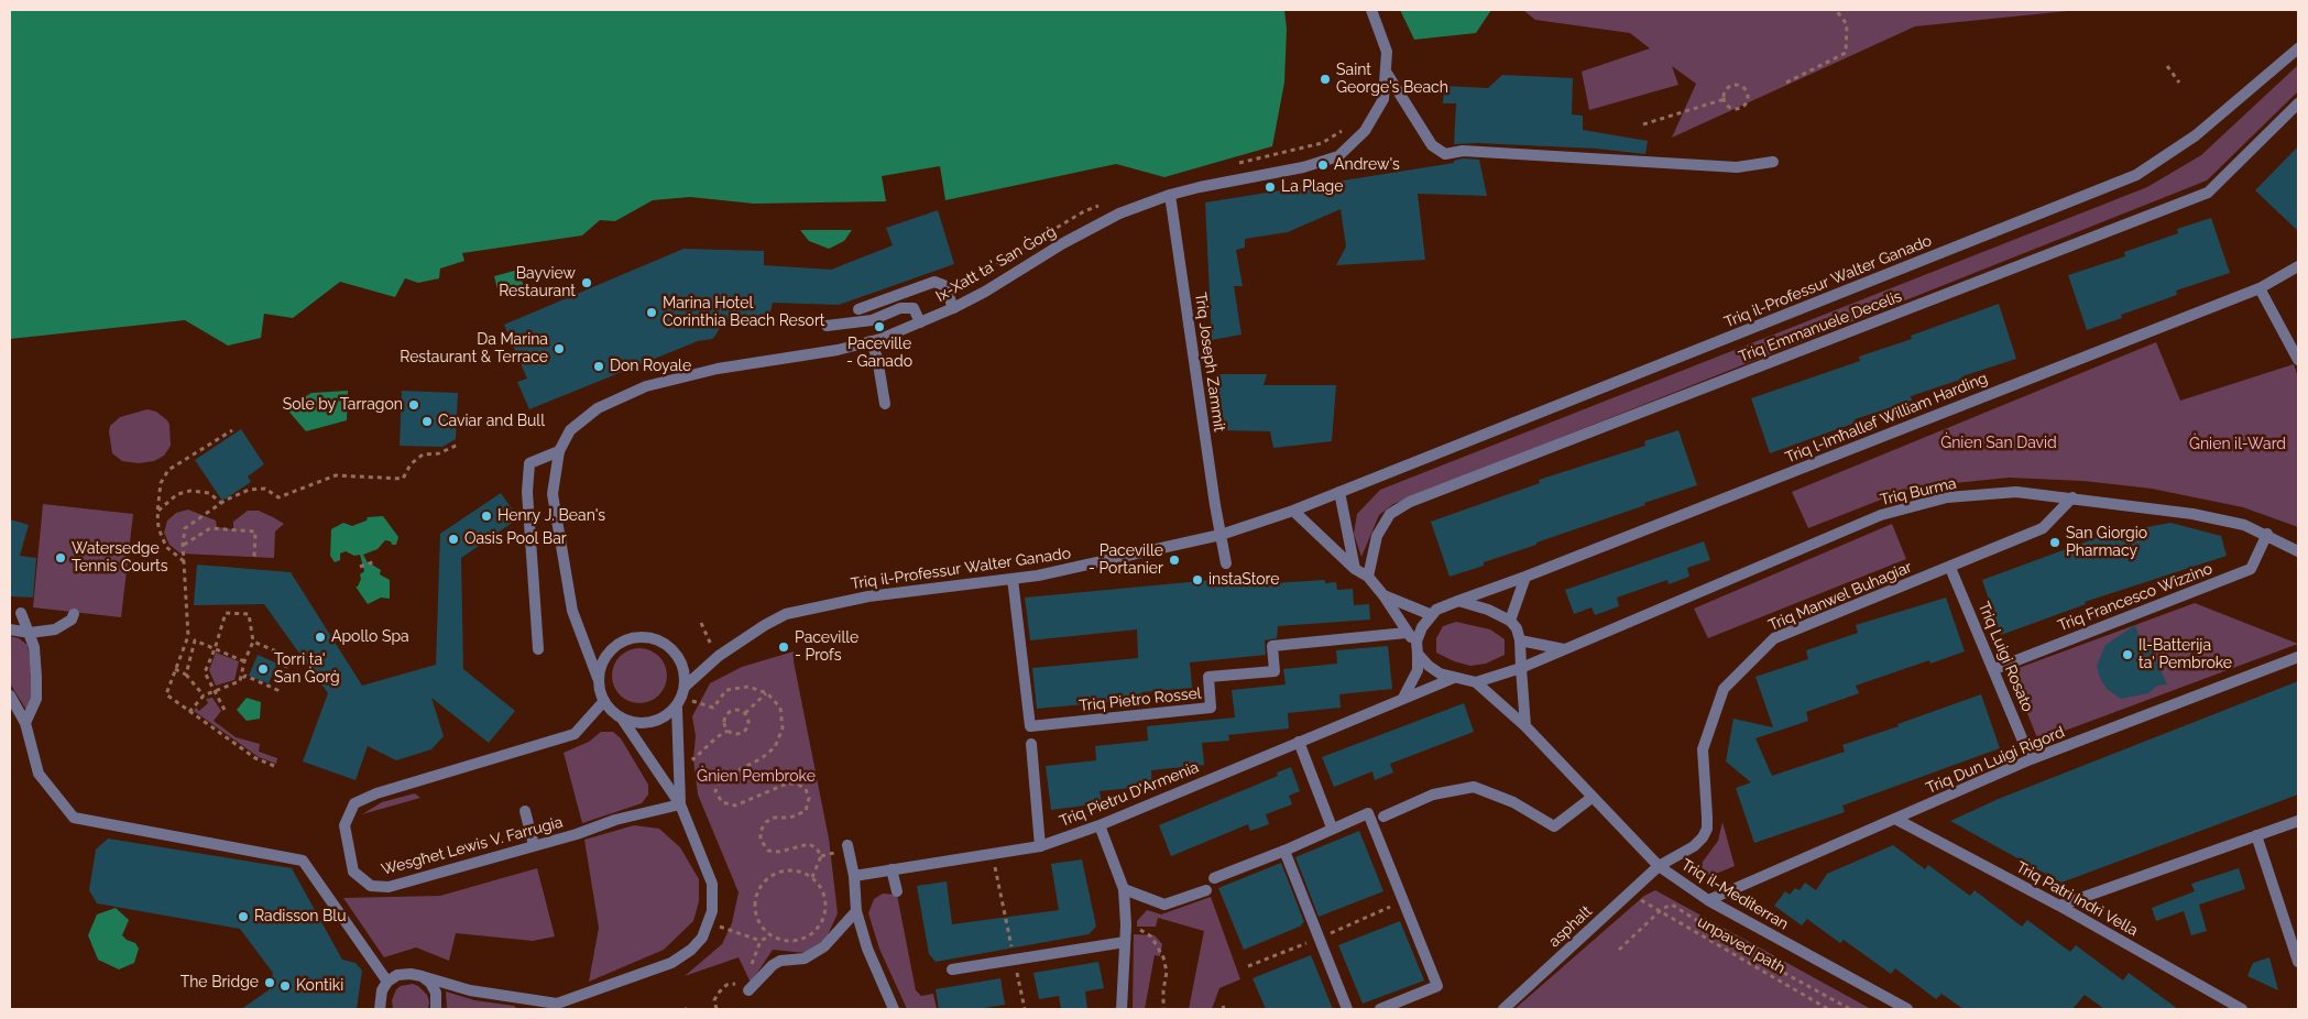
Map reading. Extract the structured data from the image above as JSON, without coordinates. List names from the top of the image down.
{
  "streets": {
    "street": [
      "Ix-Xatt ta' San Ġorġ",
      "Triq il-Professur Walter Ganado",
      "Triq Emmanuele Decelis",
      "Triq Joseph Zammit",
      "Triq l-Imħallef William Harding",
      "Triq Burma",
      "Triq Manwel Buhagiar",
      "Triq Francesco Wizzino",
      "Triq Luigi Rosato",
      "Triq Pietro Rossel",
      "Triq Dun Luigi Rigord",
      "Triq Pietru D'Armenia",
      "Wesgħet Lewis V. Farrugia",
      "Triq il-Mediterran",
      "Triq Patri Indrì Vella",
      "asphalt"
    ],
    "path": ["unpaved path"]
  },
  "crossings": [
    ["Ix-Xatt ta' San Ġorġ", "Triq il-Professur Walter Ganado"],
    ["Ix-Xatt ta' San Ġorġ", "Triq Joseph Zammit"],
    ["Ix-Xatt ta' San Ġorġ", "Wesgħet Lewis V. Farrugia"],
    ["Triq il-Professur Walter Ganado", "Triq Joseph Zammit"],
    ["Triq il-Professur Walter Ganado", "Triq Pietro Rossel"],
    ["Triq il-Professur Walter Ganado", "Wesgħet Lewis V. Farrugia"],
    ["Triq l-Imħallef William Harding", "Triq Burma"],
    ["Triq l-Imħallef William Harding", "Triq Pietru D'Armenia"],
    ["Triq l-Imħallef William Harding", "Triq il-Mediterran"],
    ["Triq Burma", "Triq Manwel Buhagiar"],
    ["Triq Burma", "Triq Francesco Wizzino"],
    ["Triq Burma", "Triq Pietru D'Armenia"],
    ["Triq Burma", "Triq il-Mediterran"],
    ["Triq Manwel Buhagiar", "Triq Luigi Rosato"],
    ["Triq Manwel Buhagiar", "Triq il-Mediterran"],
    ["Triq Manwel Buhagiar", "asphalt"],
    ["Triq Francesco Wizzino", "Triq Luigi Rosato"],
    ["Triq Luigi Rosato", "Triq Dun Luigi Rigord"],
    ["Triq Dun Luigi Rigord", "Triq il-Mediterran"],
    ["Triq Dun Luigi Rigord", "Triq Patri Indrì Vella"],
    ["Triq Pietru D'Armenia", "Triq il-Mediterran"],
    ["Triq il-Mediterran", "asphalt"]
  ],
  "parks": ["Ġnien San David", "Ġnien il-Ward", "Ġnien Pembroke"],
  "places": [
    "Saint George's Beach",
    "Andrew's",
    "La Plage",
    "Bayview Restaurant",
    "Marina Hotel Corinthia Beach Resort",
    "Paceville - Ganado",
    "Da Marina Restaurant & Terrace",
    "Don Royale",
    "Sole by Tarragon",
    "Caviar and Bull",
    "Henry J. Bean's",
    "Oasis Pool Bar",
    "San Giorgio Pharmacy",
    "Watersedge Tennis Courts",
    "Paceville - Portanier",
    "instaStore",
    "Apollo Spa",
    "Paceville - Profs",
    "Il-Batterija ta' Pembroke",
    "Torri ta' San Ġorġ",
    "Radisson Blu",
    "The Bridge",
    "Kontiki"
  ]
}
